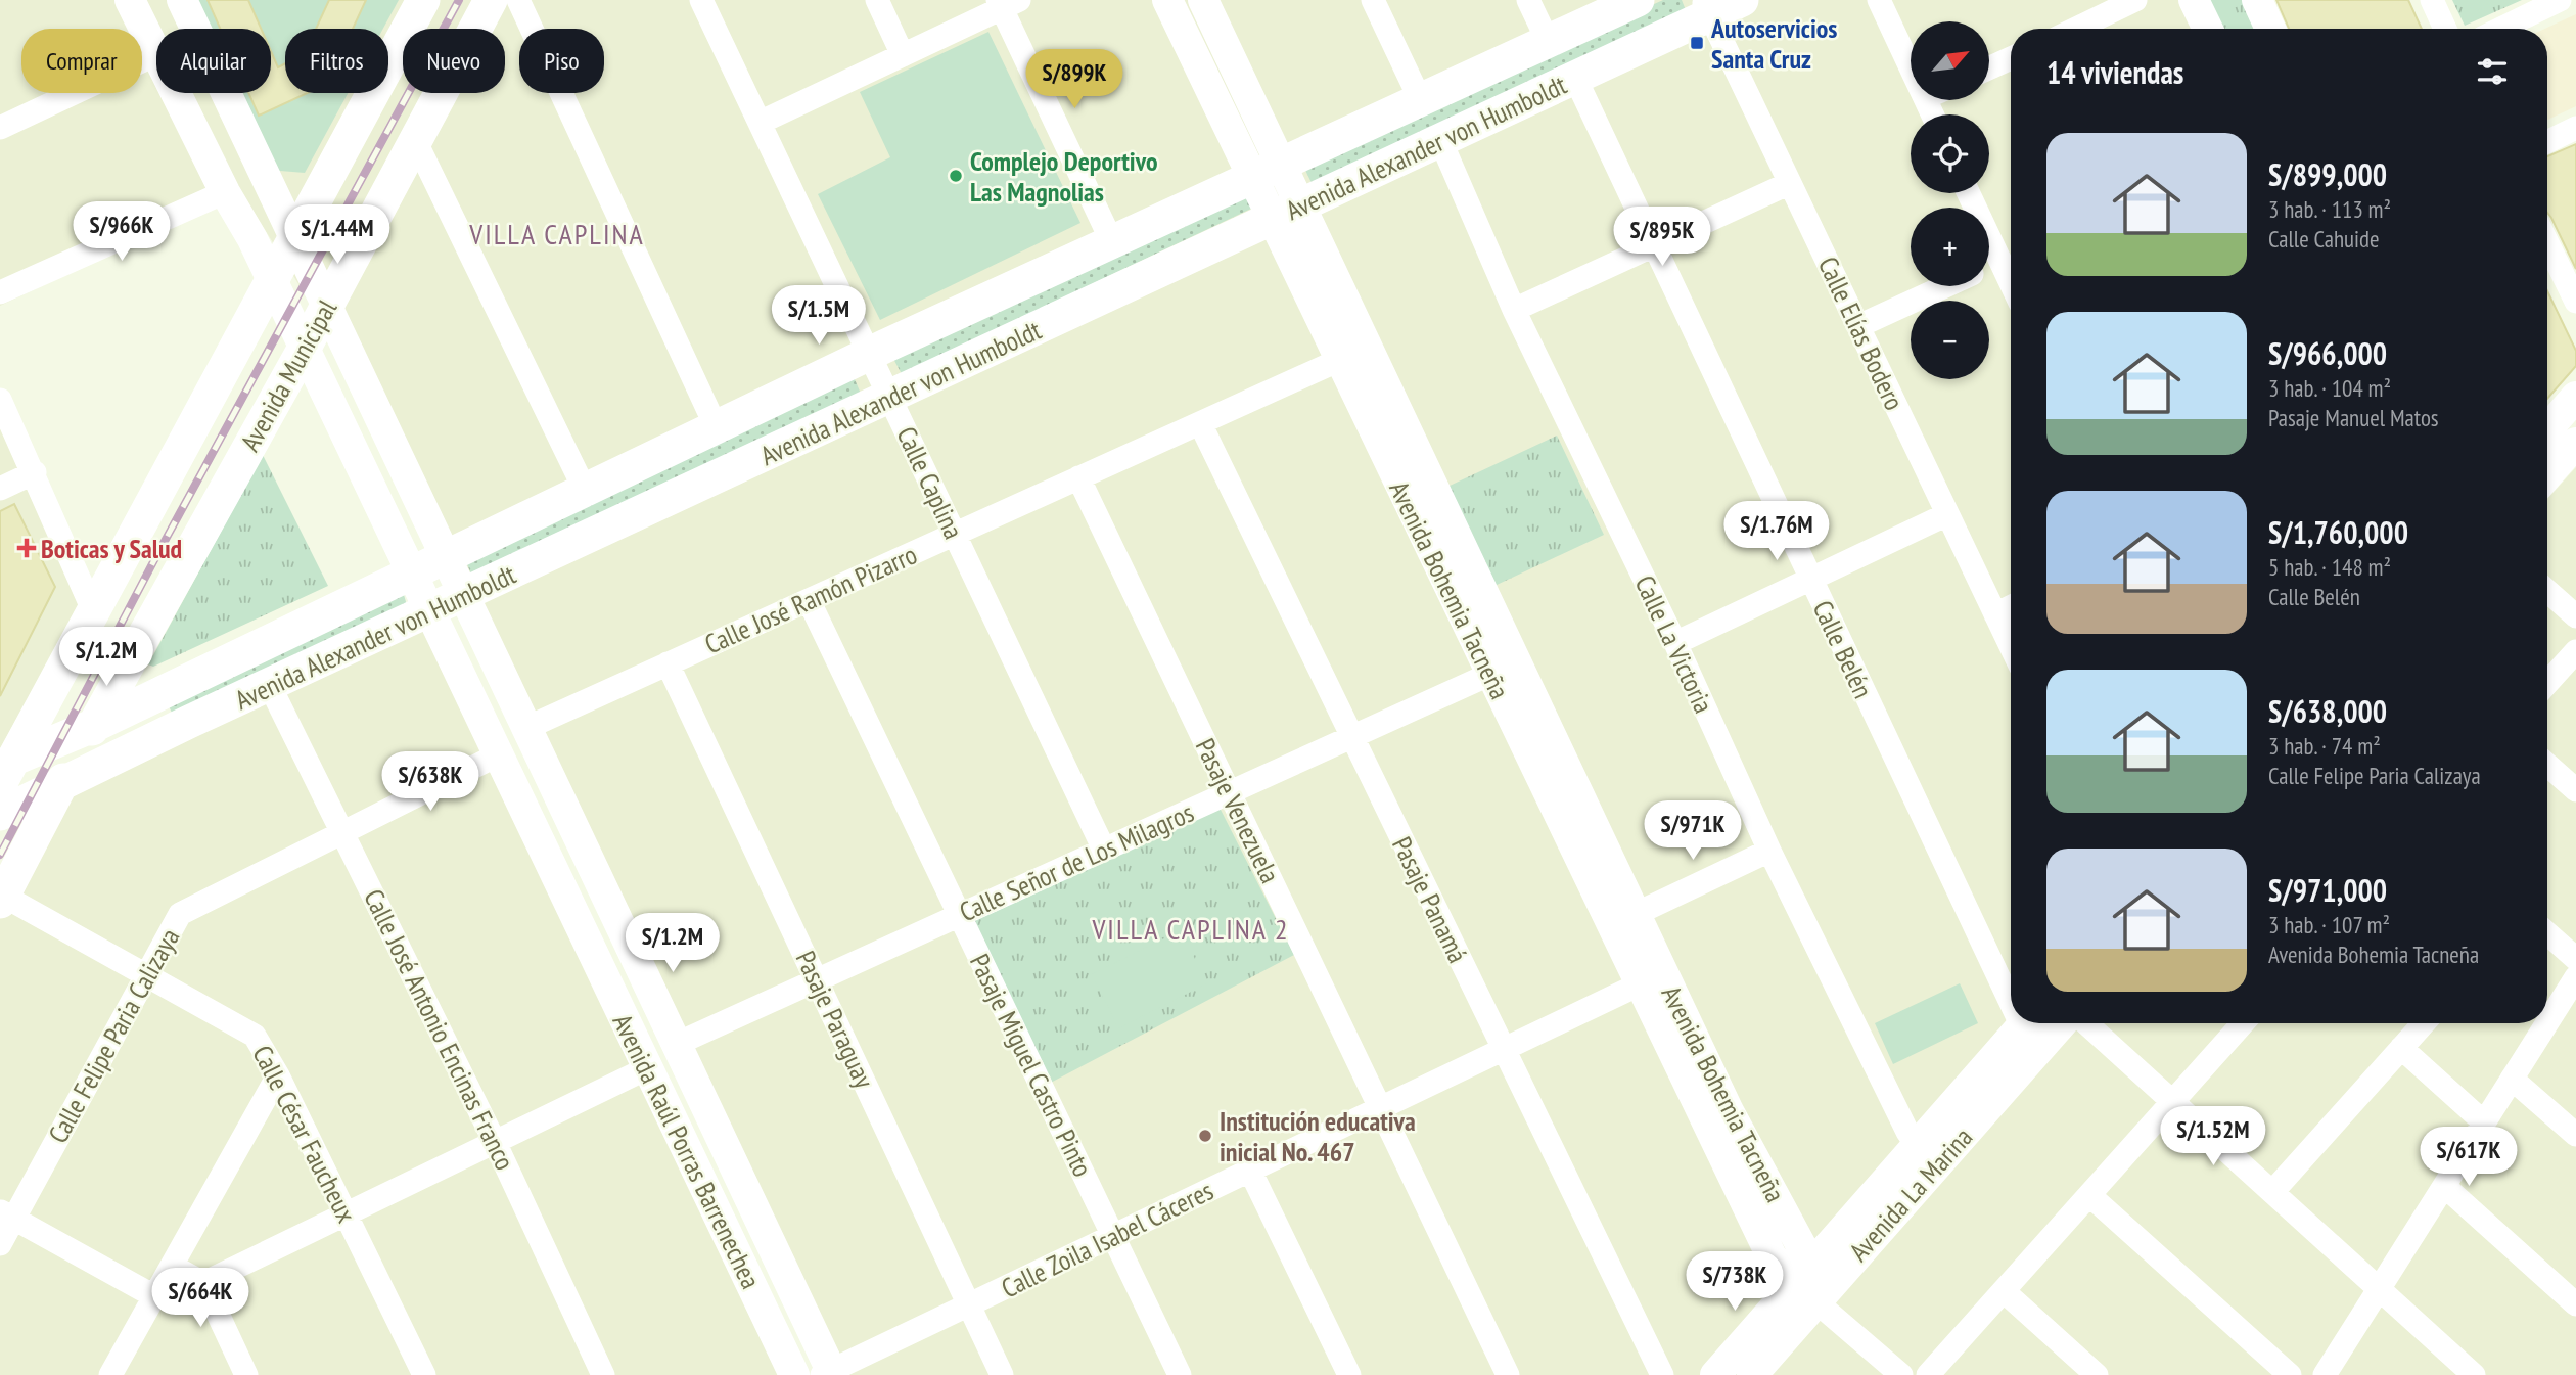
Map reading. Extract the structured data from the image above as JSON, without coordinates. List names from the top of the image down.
{
  "streets": {
    "main road": ["Avenida Alexander von Humboldt", "Avenida Municipal"],
    "street": [
      "Calle Elías Bodero",
      "Calle Caplina",
      "Avenida Bohemia Tacneña",
      "Calle José Ramón Pizarro",
      "Calle La Victoria",
      "Calle Belén",
      "Pasaje Venezuela",
      "Calle Señor de Los Milagros",
      "Pasaje Panamá",
      "Pasaje Paraguay",
      "Calle José Antonio Encinas Franco",
      "Calle Felipe Paria Calizaya",
      "Pasaje Miguel Castro Pinto",
      "Calle César Faucheux",
      "Avenida Raúl Porras Barrenechea",
      "Avenida La Marina",
      "Calle Zoila Isabel Cáceres"
    ]
  },
  "crossings": [
    ["Avenida Alexander von Humboldt", "Calle Elías Bodero"],
    ["Avenida Alexander von Humboldt", "Avenida Municipal"],
    ["Avenida Alexander von Humboldt", "Calle Caplina"],
    ["Avenida Alexander von Humboldt", "Avenida Bohemia Tacneña"],
    ["Avenida Alexander von Humboldt", "Calle La Victoria"],
    ["Avenida Alexander von Humboldt", "Calle Belén"],
    ["Avenida Alexander von Humboldt", "Calle José Antonio Encinas Franco"],
    ["Avenida Alexander von Humboldt", "Avenida Raúl Porras Barrenechea"],
    ["Avenida Municipal", "Calle César Faucheux"],
    ["Avenida Municipal", "Avenida Raúl Porras Barrenechea"],
    ["Calle Caplina", "Calle José Ramón Pizarro"],
    ["Calle Caplina", "Calle Señor de Los Milagros"],
    ["Avenida Bohemia Tacneña", "Calle José Ramón Pizarro"],
    ["Avenida Bohemia Tacneña", "Calle Señor de Los Milagros"],
    ["Avenida Bohemia Tacneña", "Avenida La Marina"],
    ["Avenida Bohemia Tacneña", "Calle Zoila Isabel Cáceres"],
    ["Calle José Ramón Pizarro", "Pasaje Venezuela"],
    ["Calle José Ramón Pizarro", "Pasaje Panamá"],
    ["Calle José Ramón Pizarro", "Pasaje Paraguay"],
    ["Calle José Ramón Pizarro", "Pasaje Miguel Castro Pinto"],
    ["Calle José Ramón Pizarro", "Avenida Raúl Porras Barrenechea"],
    ["Calle La Victoria", "Avenida La Marina"],
    ["Pasaje Venezuela", "Calle Señor de Los Milagros"],
    ["Pasaje Venezuela", "Calle Zoila Isabel Cáceres"],
    ["Calle Señor de Los Milagros", "Pasaje Panamá"],
    ["Calle Señor de Los Milagros", "Pasaje Paraguay"],
    ["Calle Señor de Los Milagros", "Pasaje Miguel Castro Pinto"],
    ["Calle Señor de Los Milagros", "Avenida Raúl Porras Barrenechea"],
    ["Pasaje Panamá", "Calle Zoila Isabel Cáceres"],
    ["Pasaje Paraguay", "Calle Zoila Isabel Cáceres"],
    ["Calle José Antonio Encinas Franco", "Calle Felipe Paria Calizaya"],
    ["Calle Felipe Paria Calizaya", "Calle César Faucheux"],
    ["Calle Felipe Paria Calizaya", "Avenida Raúl Porras Barrenechea"],
    ["Pasaje Miguel Castro Pinto", "Calle Zoila Isabel Cáceres"],
    ["Avenida Raúl Porras Barrenechea", "Calle Zoila Isabel Cáceres"]
  ],
  "districts": ["VILLA CAPLINA", "VILLA CAPLINA 2"],
  "places": {
    "transit": ["Autoservicios Santa Cruz"],
    "other": ["Complejo Deportivo Las Magnolias", "Institución educativa inicial No. 467"],
    "health": ["Boticas y Salud"]
  },
  "north": "top right",
  "page": {
    "map_buttons": ["+", "−"],
    "chip": [
      "Comprar",
      "Alquilar",
      "Filtros",
      "Nuevo",
      "Piso"
    ],
    "heading": "14 viviendas",
    "price": [
      "S/899K",
      "S/966K",
      "S/1.44M",
      "S/895K",
      "S/1.5M",
      "S/1.76M",
      "S/1.2M",
      "S/638K",
      "S/971K",
      "S/1.2M",
      "S/1.52M",
      "S/617K",
      "S/738K",
      "S/664K"
    ],
    "list": [
      {
        "name": "S/899,000",
        "note": "3 hab. · 113 m² · Calle Cahuide"
      },
      {
        "name": "S/966,000",
        "note": "3 hab. · 104 m² · Pasaje Manuel Matos"
      },
      {
        "name": "S/1,760,000",
        "note": "5 hab. · 148 m² · Calle Belén"
      },
      {
        "name": "S/638,000",
        "note": "3 hab. · 74 m² · Calle Felipe Paria Calizaya"
      },
      {
        "name": "S/971,000",
        "note": "3 hab. · 107 m² · Avenida Bohemia Tacneña"
      }
    ]
  }
}
